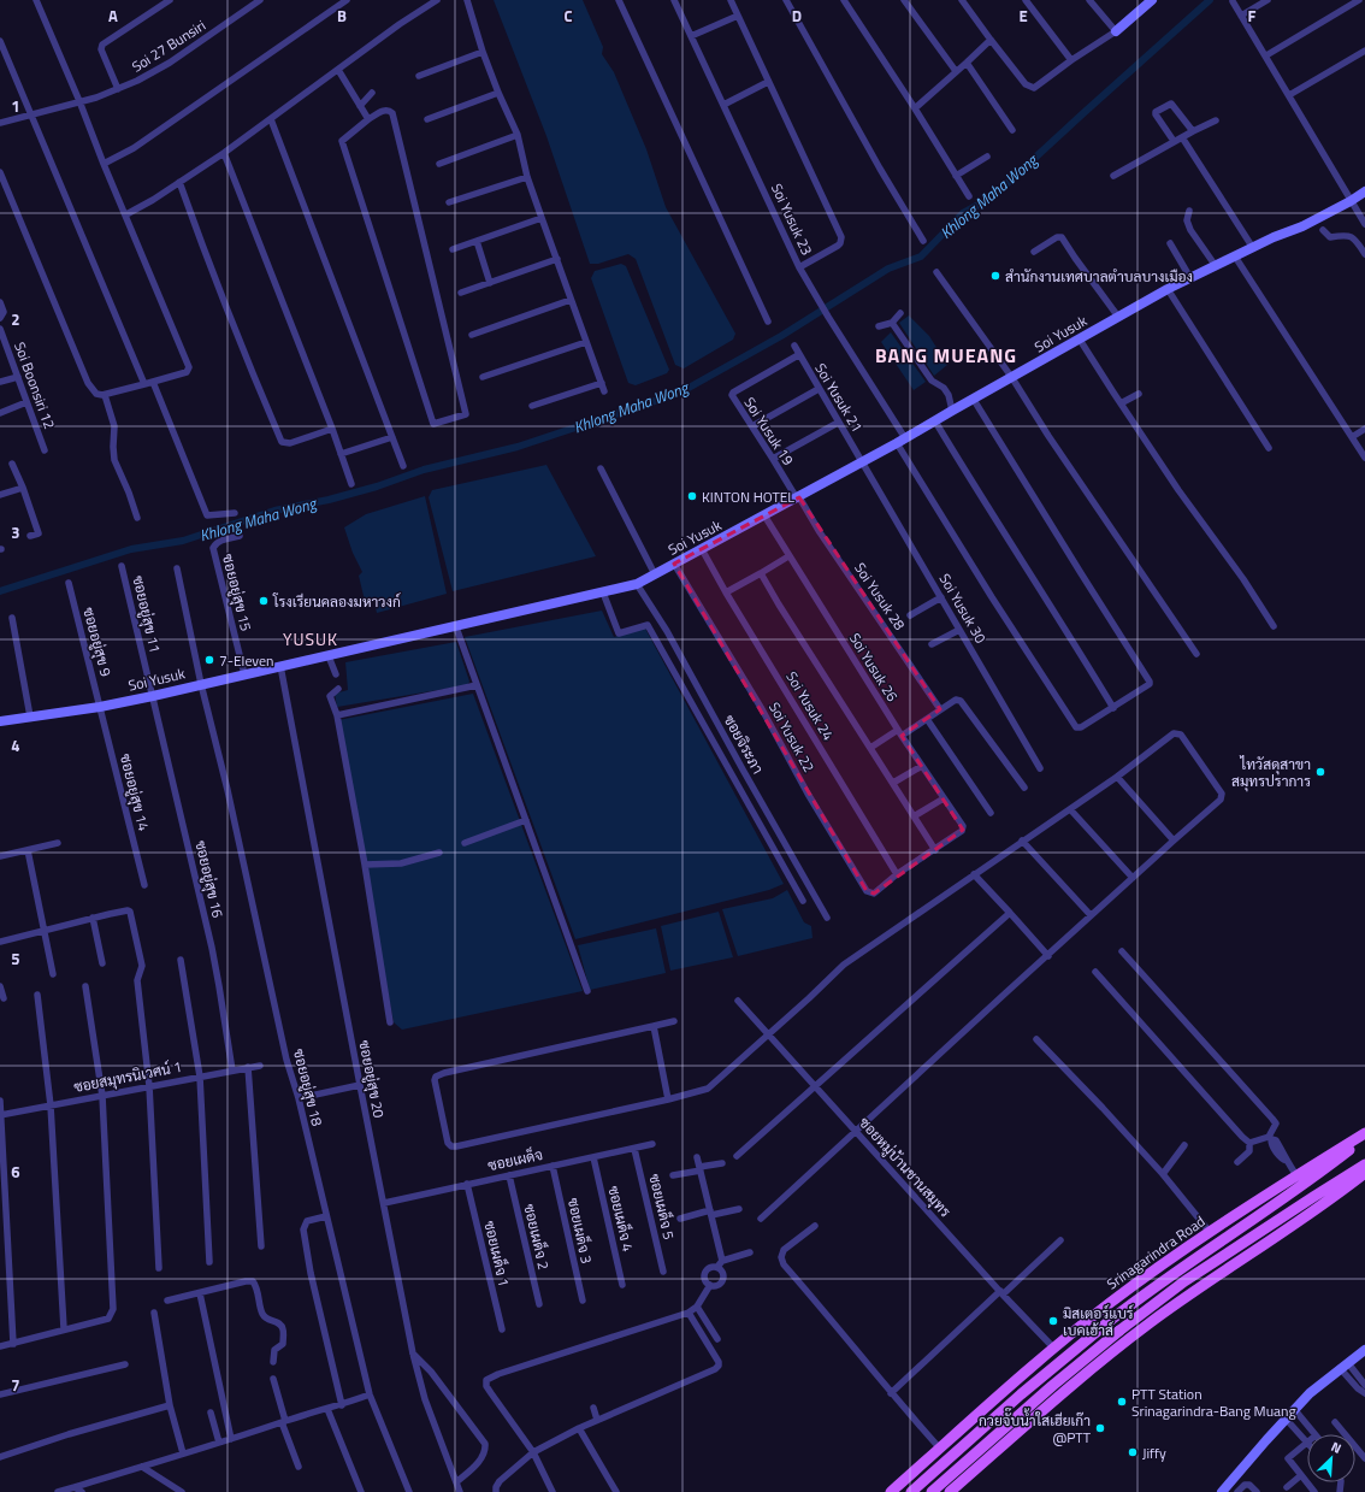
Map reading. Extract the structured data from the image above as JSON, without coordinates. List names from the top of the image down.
{
  "streets": {
    "main road": ["Srinagarindra Road"],
    "street": [
      "Soi 27 Bunsiri",
      "Soi Yusuk 23",
      "Soi Yusuk",
      "Soi Boonsiri 12",
      "Soi Yusuk 21",
      "Soi Yusuk 19",
      "ซอยอยู่สุข 15",
      "Soi Yusuk 28",
      "Soi Yusuk 30",
      "ซอยอยู่สุข 11",
      "ซอยอยู่สุข 9",
      "Soi Yusuk 26",
      "Soi Yusuk 24",
      "Soi Yusuk 22",
      "ซอยจิระภา",
      "ซอยอยู่สุข 14",
      "ซอยอยู่สุข 16",
      "ซอยสมุทรนิเวศน์ 1",
      "ซอยอยู่สุข 20",
      "ซอยอยู่สุข 18",
      "ซอยเผด็จ",
      "ซอยหมู่บ้านชานสมุทร",
      "ซอยเผด็จ 5",
      "ซอยเผด็จ 4",
      "ซอยเผด็จ 3",
      "ซอยเผด็จ 2",
      "ซอยเผด็จ 1"
    ]
  },
  "crossings": [
    ["Soi Yusuk 23", "Soi Yusuk"],
    ["Soi Yusuk", "Soi Yusuk 21"],
    ["Soi Yusuk", "Soi Yusuk 19"],
    ["Soi Yusuk", "ซอยอยู่สุข 15"],
    ["Soi Yusuk", "Soi Yusuk 28"],
    ["Soi Yusuk", "Soi Yusuk 30"],
    ["Soi Yusuk", "ซอยอยู่สุข 11"],
    ["Soi Yusuk", "ซอยอยู่สุข 9"],
    ["Soi Yusuk", "Soi Yusuk 26"],
    ["Soi Yusuk", "Soi Yusuk 24"],
    ["Soi Yusuk", "Soi Yusuk 22"],
    ["Soi Yusuk", "ซอยจิระภา"],
    ["Soi Yusuk", "ซอยอยู่สุข 14"],
    ["Soi Yusuk", "ซอยอยู่สุข 16"],
    ["Soi Yusuk", "ซอยอยู่สุข 20"],
    ["Soi Yusuk", "ซอยอยู่สุข 18"],
    ["Soi Yusuk 21", "Soi Yusuk 19"],
    ["Soi Yusuk 21", "Soi Yusuk 30"],
    ["Soi Yusuk 19", "Soi Yusuk 28"],
    ["ซอยอยู่สุข 11", "ซอยอยู่สุข 16"],
    ["ซอยอยู่สุข 9", "ซอยอยู่สุข 14"],
    ["Soi Yusuk 24", "Soi Yusuk 22"],
    ["ซอยอยู่สุข 16", "ซอยสมุทรนิเวศน์ 1"],
    ["ซอยอยู่สุข 20", "ซอยเผด็จ"],
    ["ซอยเผด็จ", "ซอยเผด็จ 5"],
    ["ซอยเผด็จ", "ซอยเผด็จ 4"],
    ["ซอยเผด็จ", "ซอยเผด็จ 3"],
    ["ซอยเผด็จ", "ซอยเผด็จ 2"],
    ["ซอยเผด็จ", "ซอยเผด็จ 1"],
    ["ซอยหมู่บ้านชานสมุทร", "Srinagarindra Road"]
  ],
  "districts": ["BANG MUEANG", "YUSUK"],
  "water": ["Khlong Maha Wong"],
  "places": [
    "สำนักงานเทศบาลตำบลบางเมือง",
    "KINTON HOTEL",
    "โรงเรียนคลองมหาวงก์",
    "7-Eleven",
    "ไทวัสดุสาขา สมุทรปราการ",
    "มิสเตอร์แบร์ เบคเฮ้าส์",
    "PTT Station Srinagarindra-Bang Muang",
    "กวยจั๊บน้ำใสเฮียเก๊า @PTT",
    "Jiffy"
  ],
  "north": "top right",
  "grid": {
    "columns": [
      "A",
      "B",
      "C",
      "D",
      "E",
      "F"
    ],
    "rows": [
      "1",
      "2",
      "3",
      "4",
      "5",
      "6",
      "7"
    ]
  }
}
